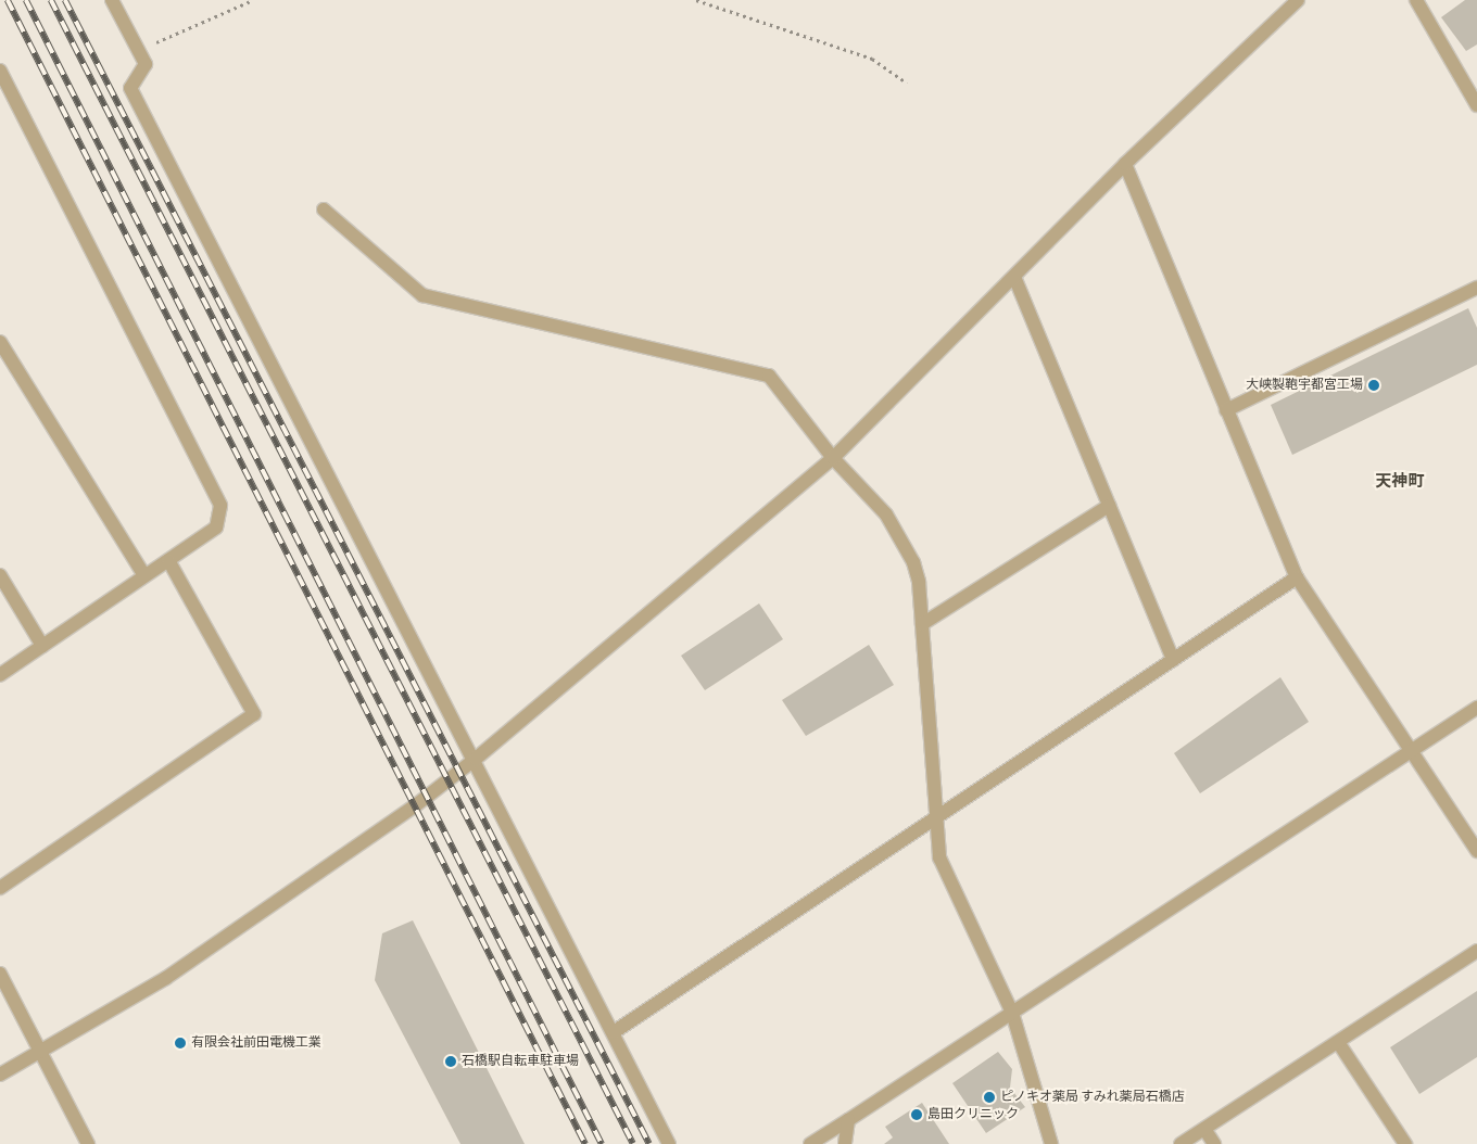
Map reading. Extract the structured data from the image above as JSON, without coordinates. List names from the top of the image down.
{
  "districts": ["天神町"],
  "places": [
    "大峡製鞄宇都宮工場",
    "有限会社前田電機工業",
    "石橋駅自転車駐車場",
    "ピノキオ薬局 すみれ薬局石橋店",
    "島田クリニック"
  ]
}
